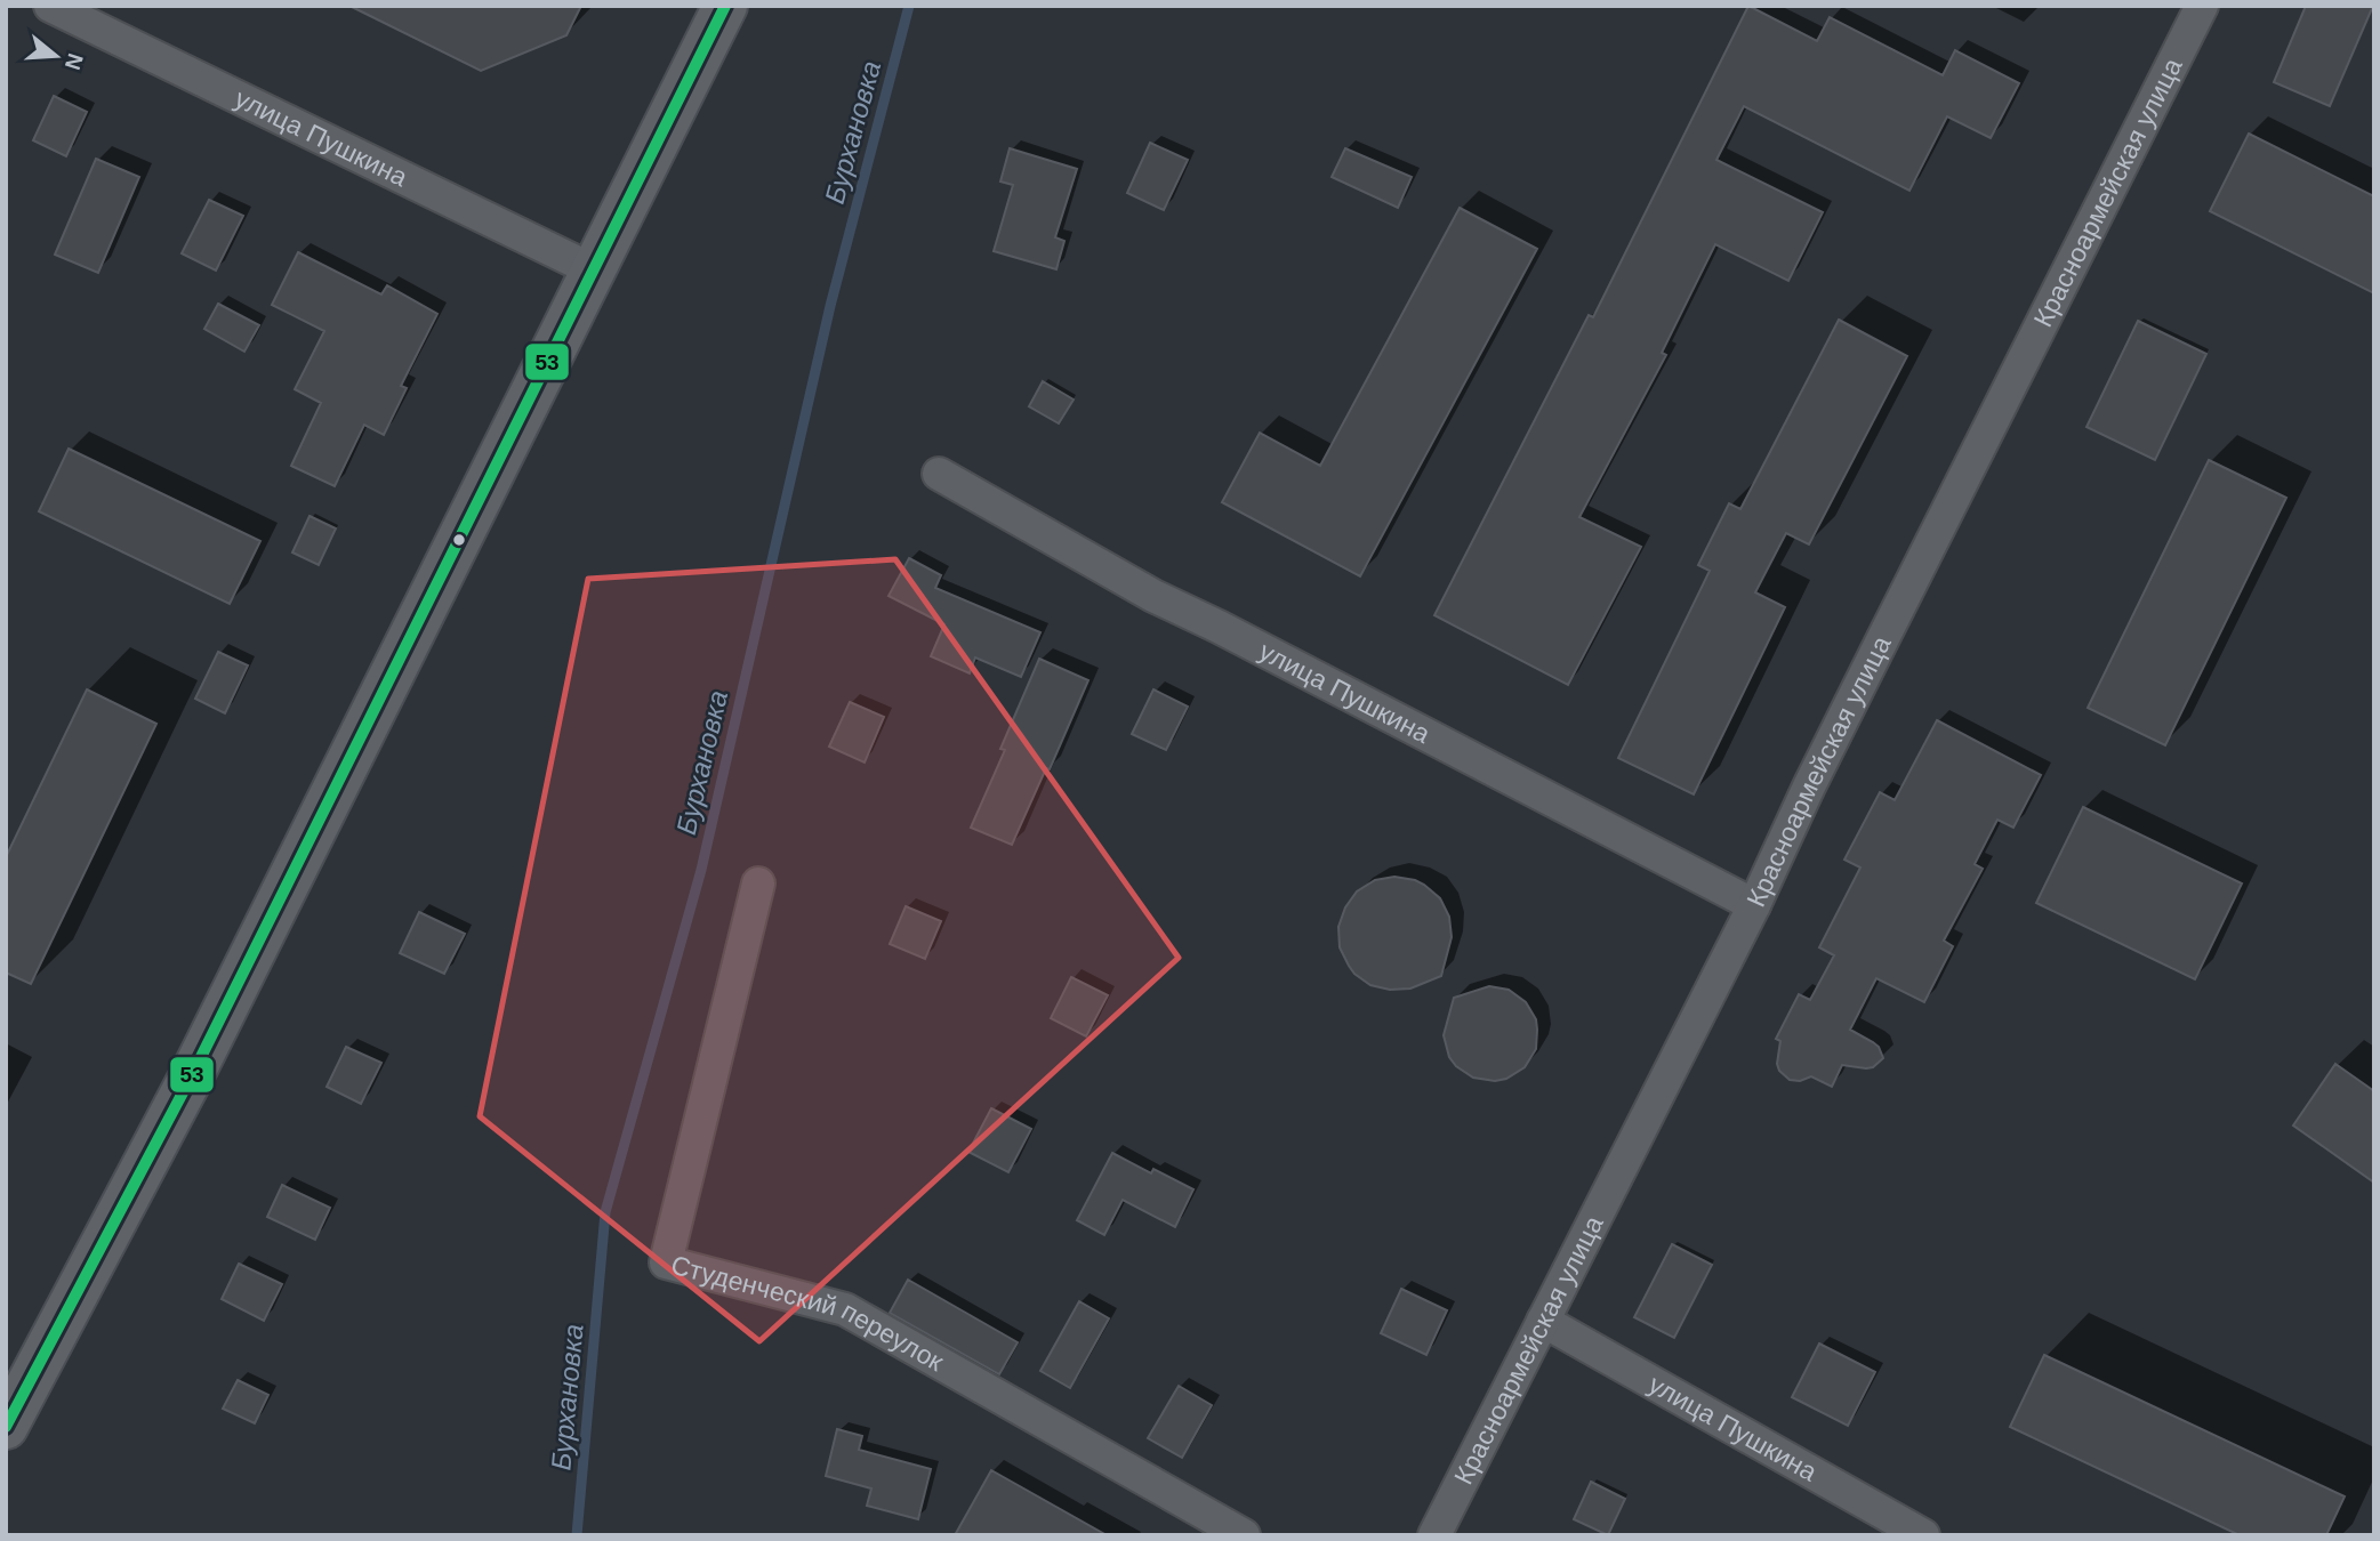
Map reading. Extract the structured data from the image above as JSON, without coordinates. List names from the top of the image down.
{
  "streets": {
    "street": ["улица Пушкина", "Красноармейская улица", "Студенческий переулок"]
  },
  "crossings": [
    ["улица Пушкина", "Красноармейская улица"]
  ],
  "water": ["Бурхановка"],
  "lines": ["transit line 53"],
  "north": "right"
}
